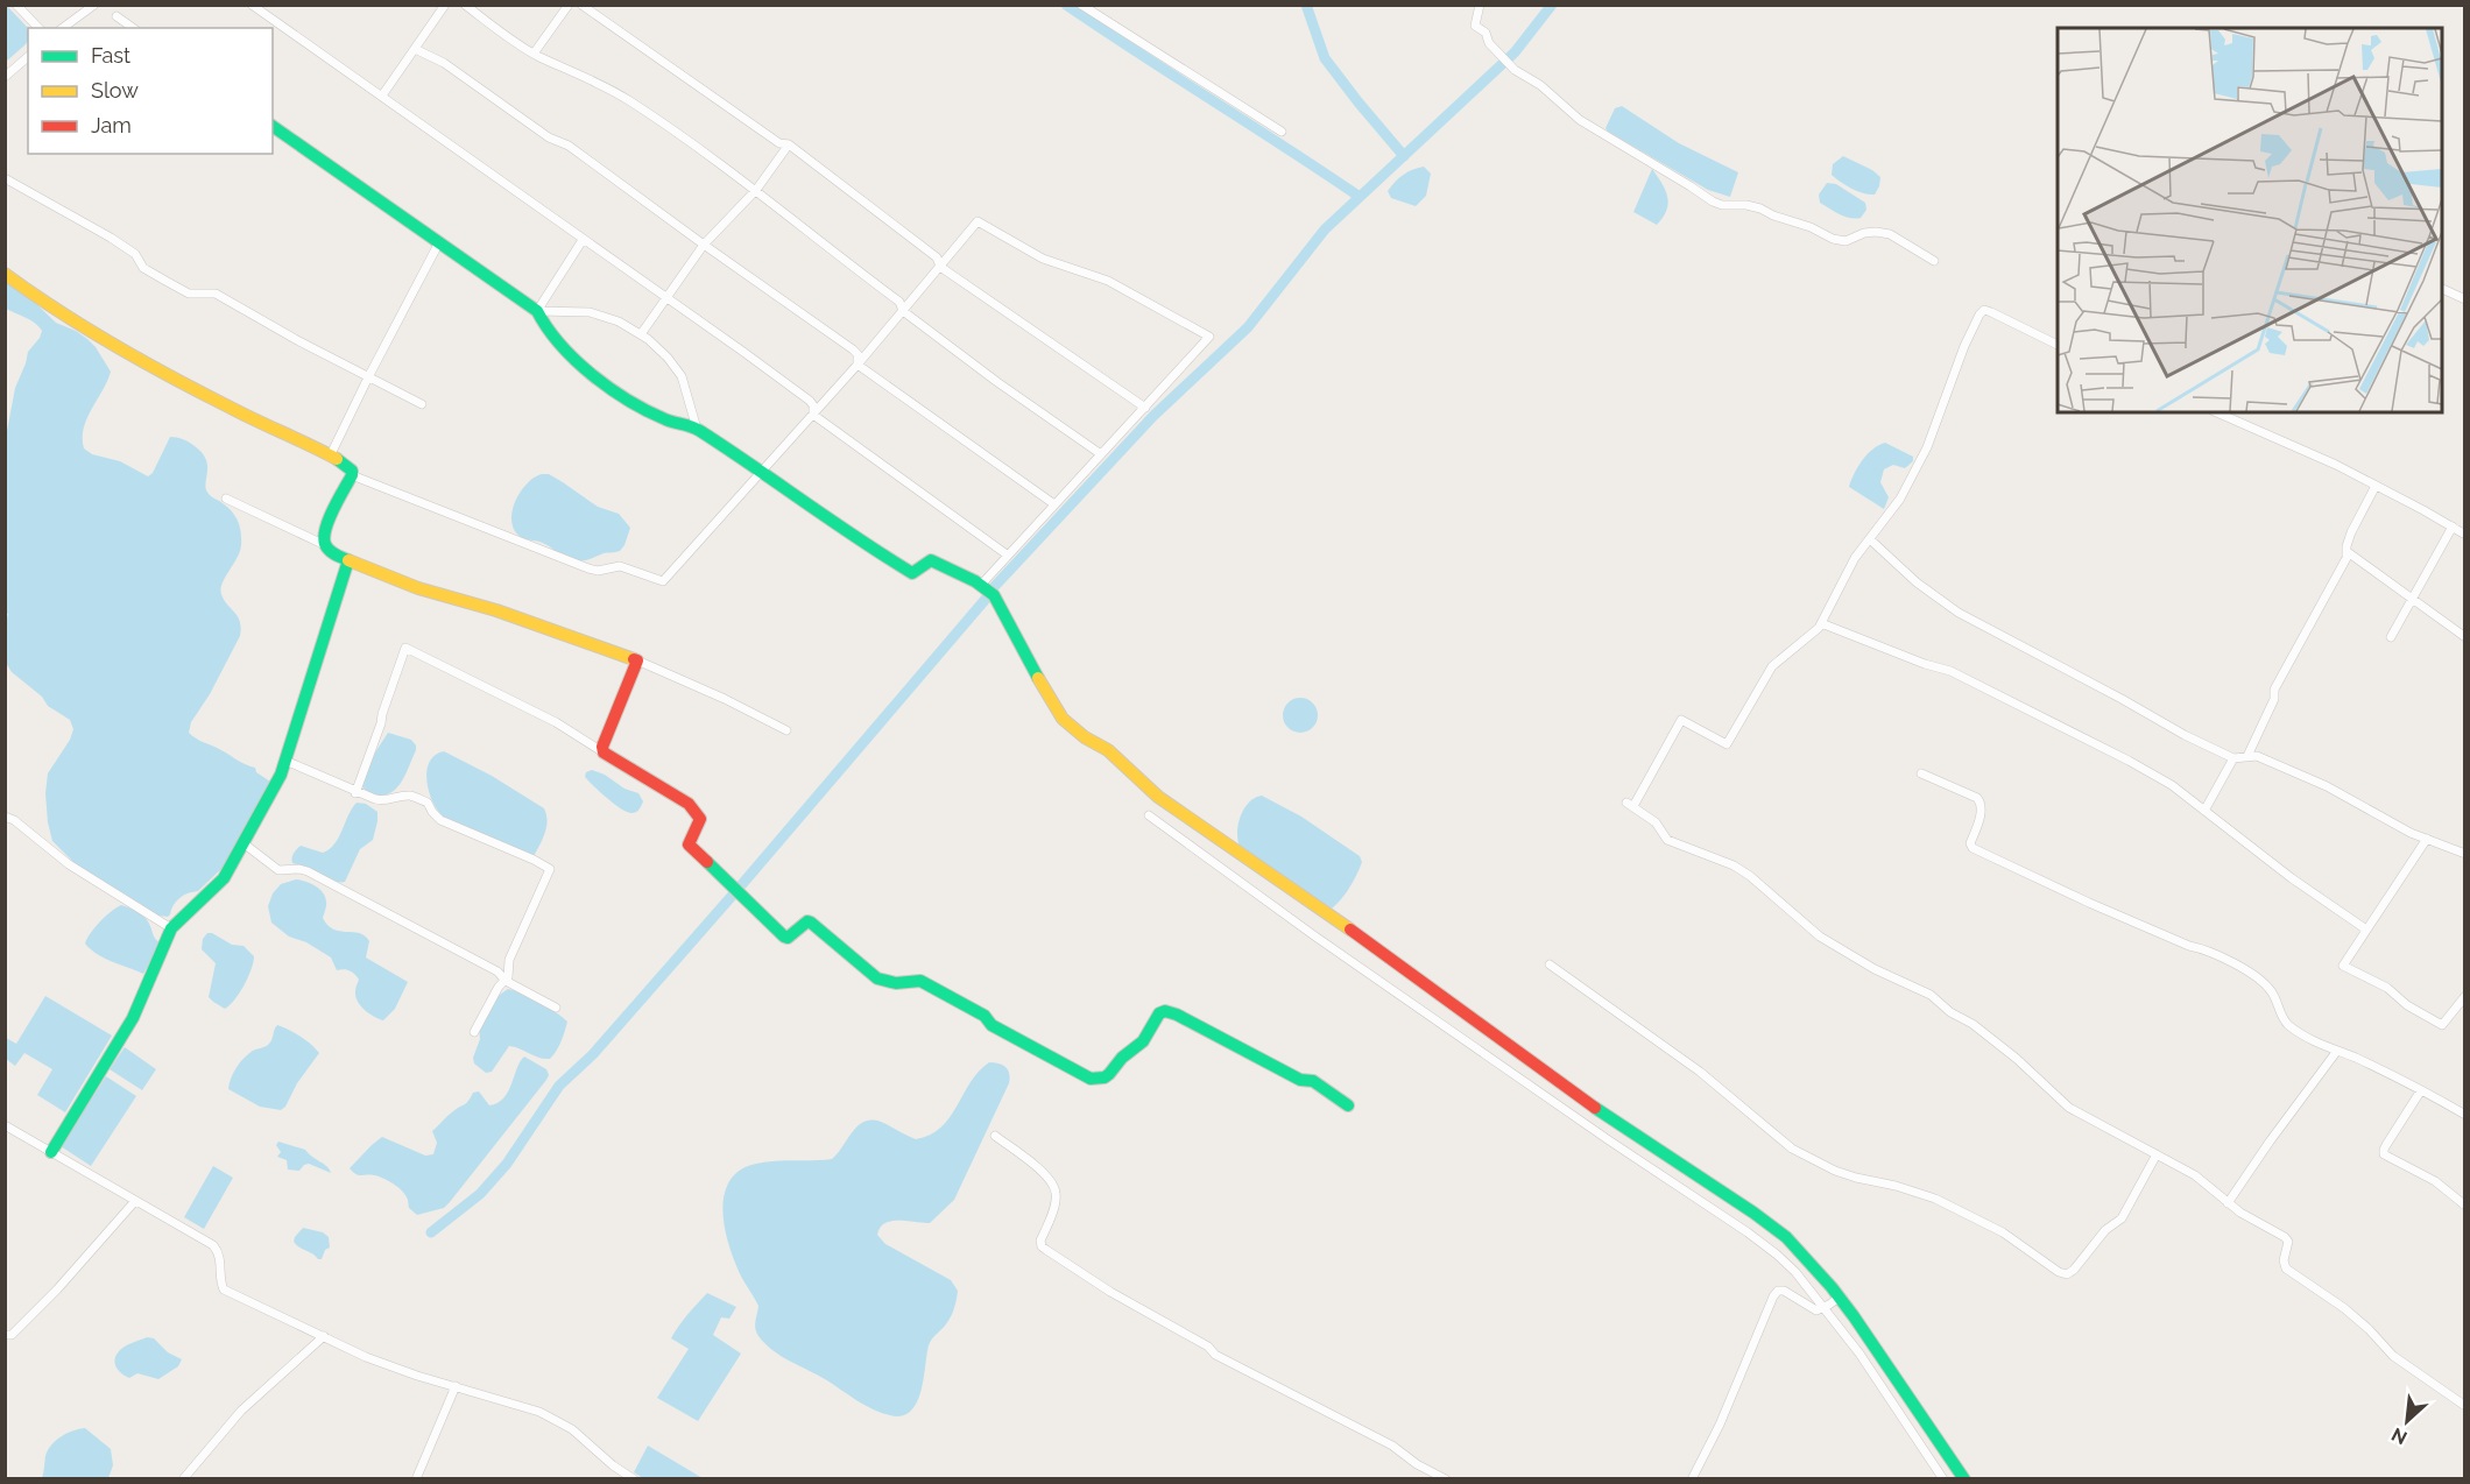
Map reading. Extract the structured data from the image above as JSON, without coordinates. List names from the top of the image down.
{
  "legend": ["Fast", "Slow", "Jam"],
  "north": "bottom left"
}
